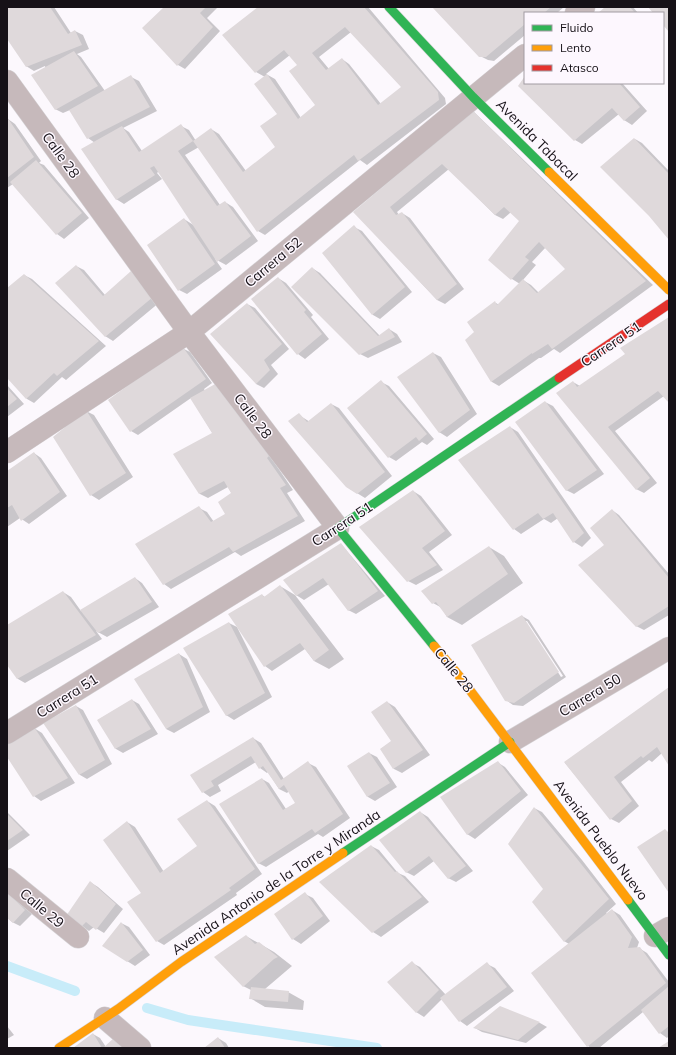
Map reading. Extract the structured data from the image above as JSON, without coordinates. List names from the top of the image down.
{
  "streets": {
    "main road": [
      "Avenida Tabacal",
      "Calle 28",
      "Carrera 51",
      "Avenida Pueblo Nuevo",
      "Avenida Antonio de la Torre y Miranda"
    ],
    "street": ["Carrera 52", "Carrera 50", "Calle 29"]
  },
  "crossings": [
    ["Avenida Tabacal", "Carrera 52"],
    ["Calle 28", "Carrera 52"],
    ["Calle 28", "Carrera 51"],
    ["Calle 28", "Carrera 50"],
    ["Calle 28", "Avenida Pueblo Nuevo"],
    ["Calle 28", "Avenida Antonio de la Torre y Miranda"],
    ["Carrera 50", "Avenida Pueblo Nuevo"],
    ["Carrera 50", "Avenida Antonio de la Torre y Miranda"],
    ["Avenida Pueblo Nuevo", "Avenida Antonio de la Torre y Miranda"]
  ],
  "legend": ["Fluido", "Lento", "Atasco"]
}
